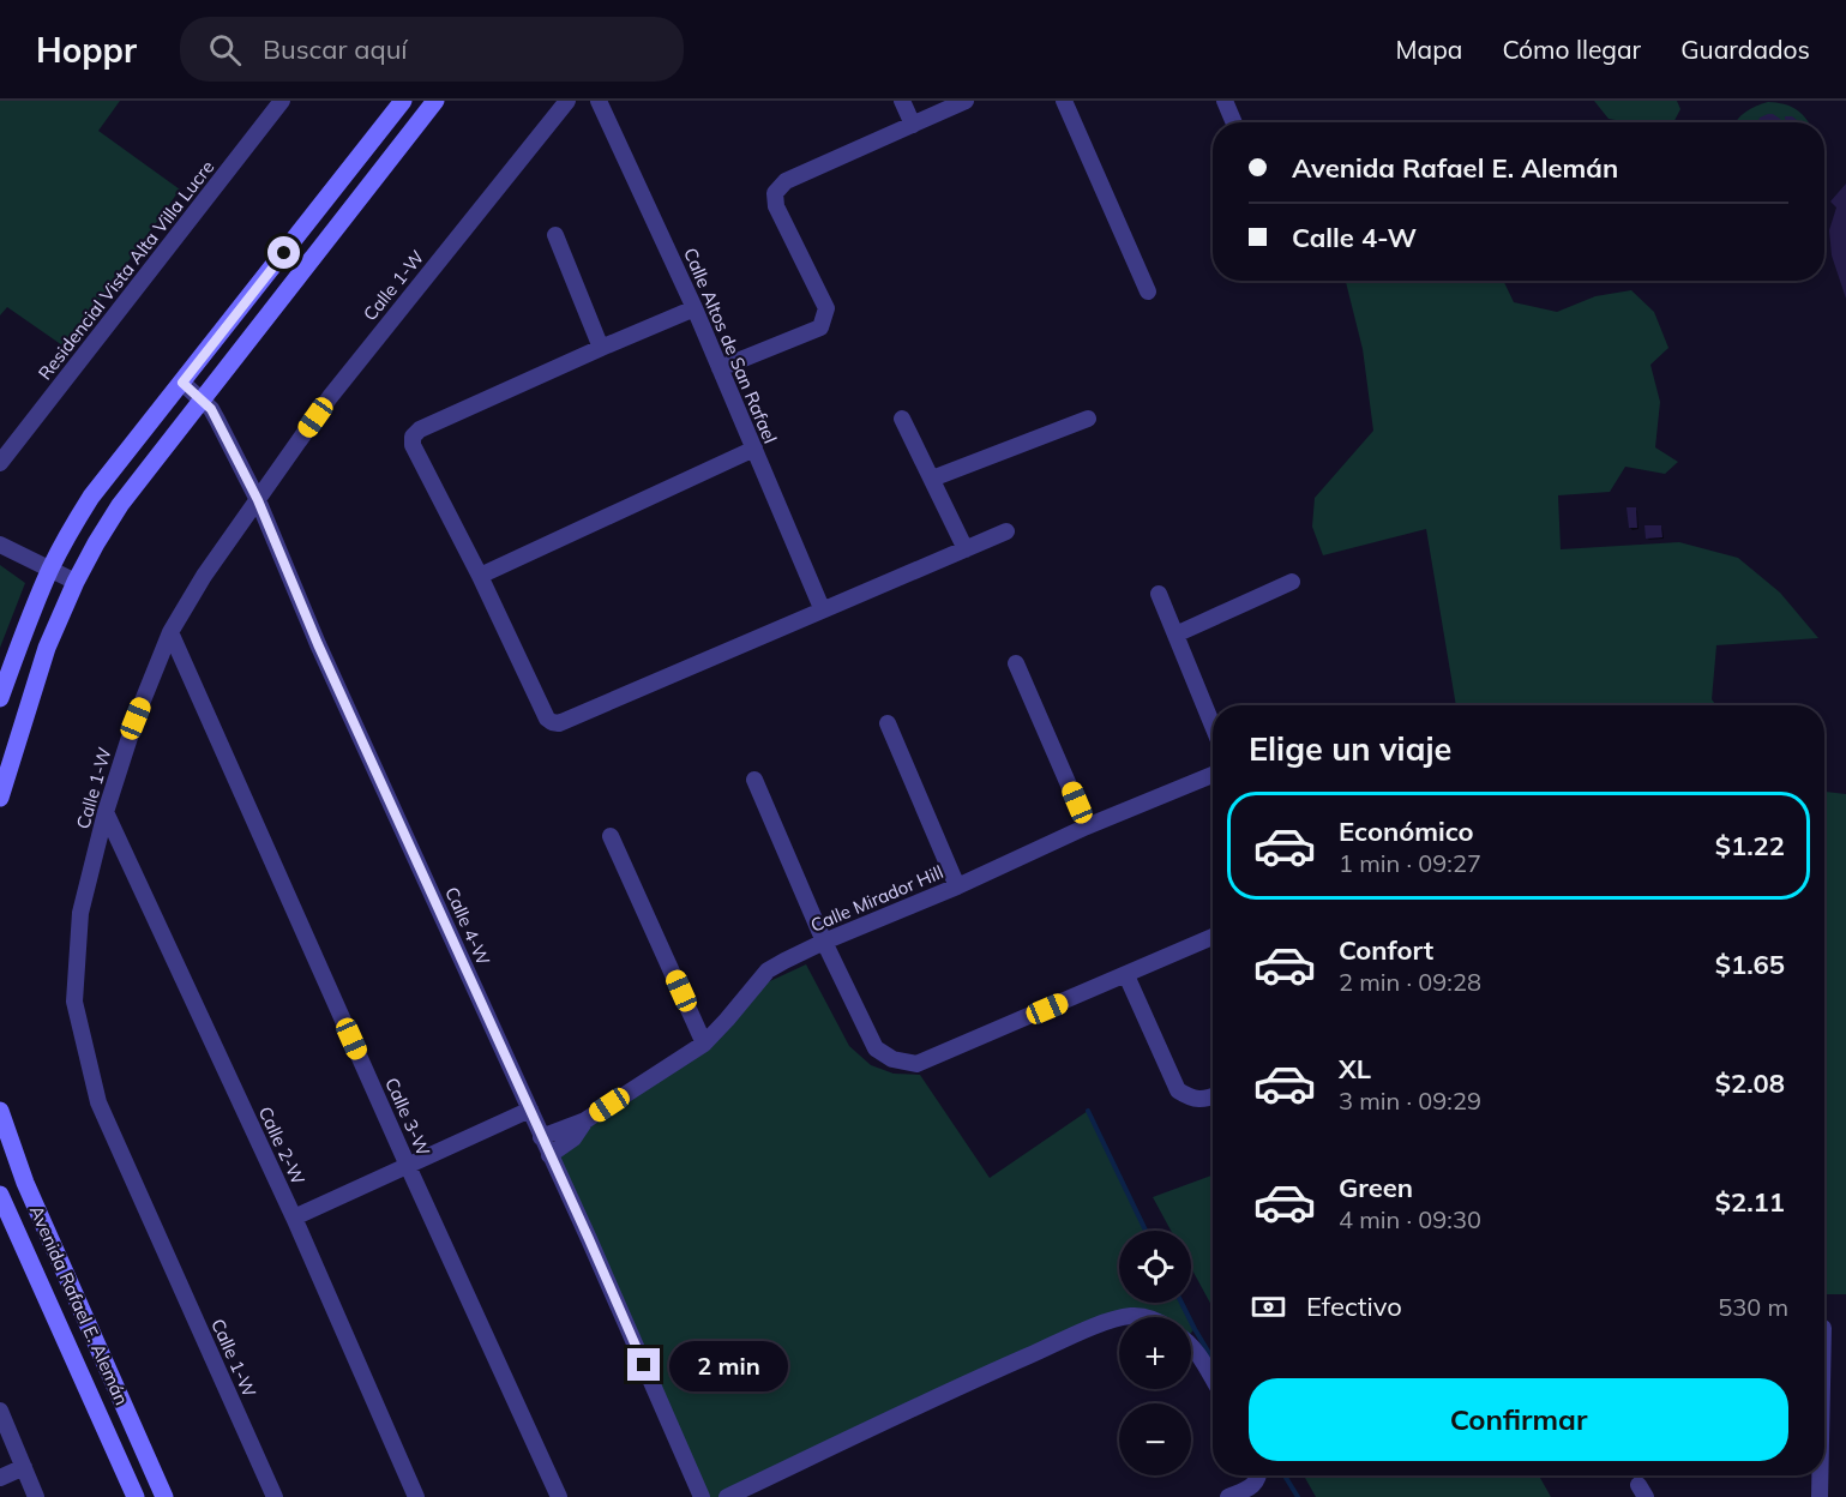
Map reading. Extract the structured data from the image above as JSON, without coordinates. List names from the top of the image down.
{
  "streets": {
    "main road": ["Avenida Rafael E. Alemán"],
    "street": [
      "Residencial Vista Alta Villa Lucre",
      "Calle 1-W",
      "Calle Altos de San Rafael",
      "Calle Mirador Hill",
      "Calle 4-W",
      "Calle 3-W",
      "Calle 2-W"
    ]
  },
  "crossings": [
    ["Calle 1-W", "Calle 4-W"],
    ["Calle 1-W", "Calle 3-W"],
    ["Calle 1-W", "Calle 2-W"],
    ["Calle Mirador Hill", "Calle 4-W"]
  ],
  "page": {
    "header": "Hoppr",
    "search": "Buscar aquí",
    "nav": ["Mapa", "Cómo llegar", "Guardados"],
    "banner": ["Avenida Rafael E. Alemán", "Calle 4-W"],
    "heading": "Elige un viaje",
    "list": [
      {
        "name": "Económico",
        "note": "1 min · 09:27",
        "value": "$1.22"
      },
      {
        "name": "Confort",
        "note": "2 min · 09:28",
        "value": "$1.65"
      },
      {
        "name": "XL",
        "note": "3 min · 09:29",
        "value": "$2.08"
      },
      {
        "name": "Green",
        "note": "4 min · 09:30",
        "value": "$2.11"
      }
    ],
    "map_buttons": ["+", "−"],
    "pay": ["Efectivo", "530 m"],
    "bubble": "2 min",
    "buttons": "Confirmar"
  }
}
